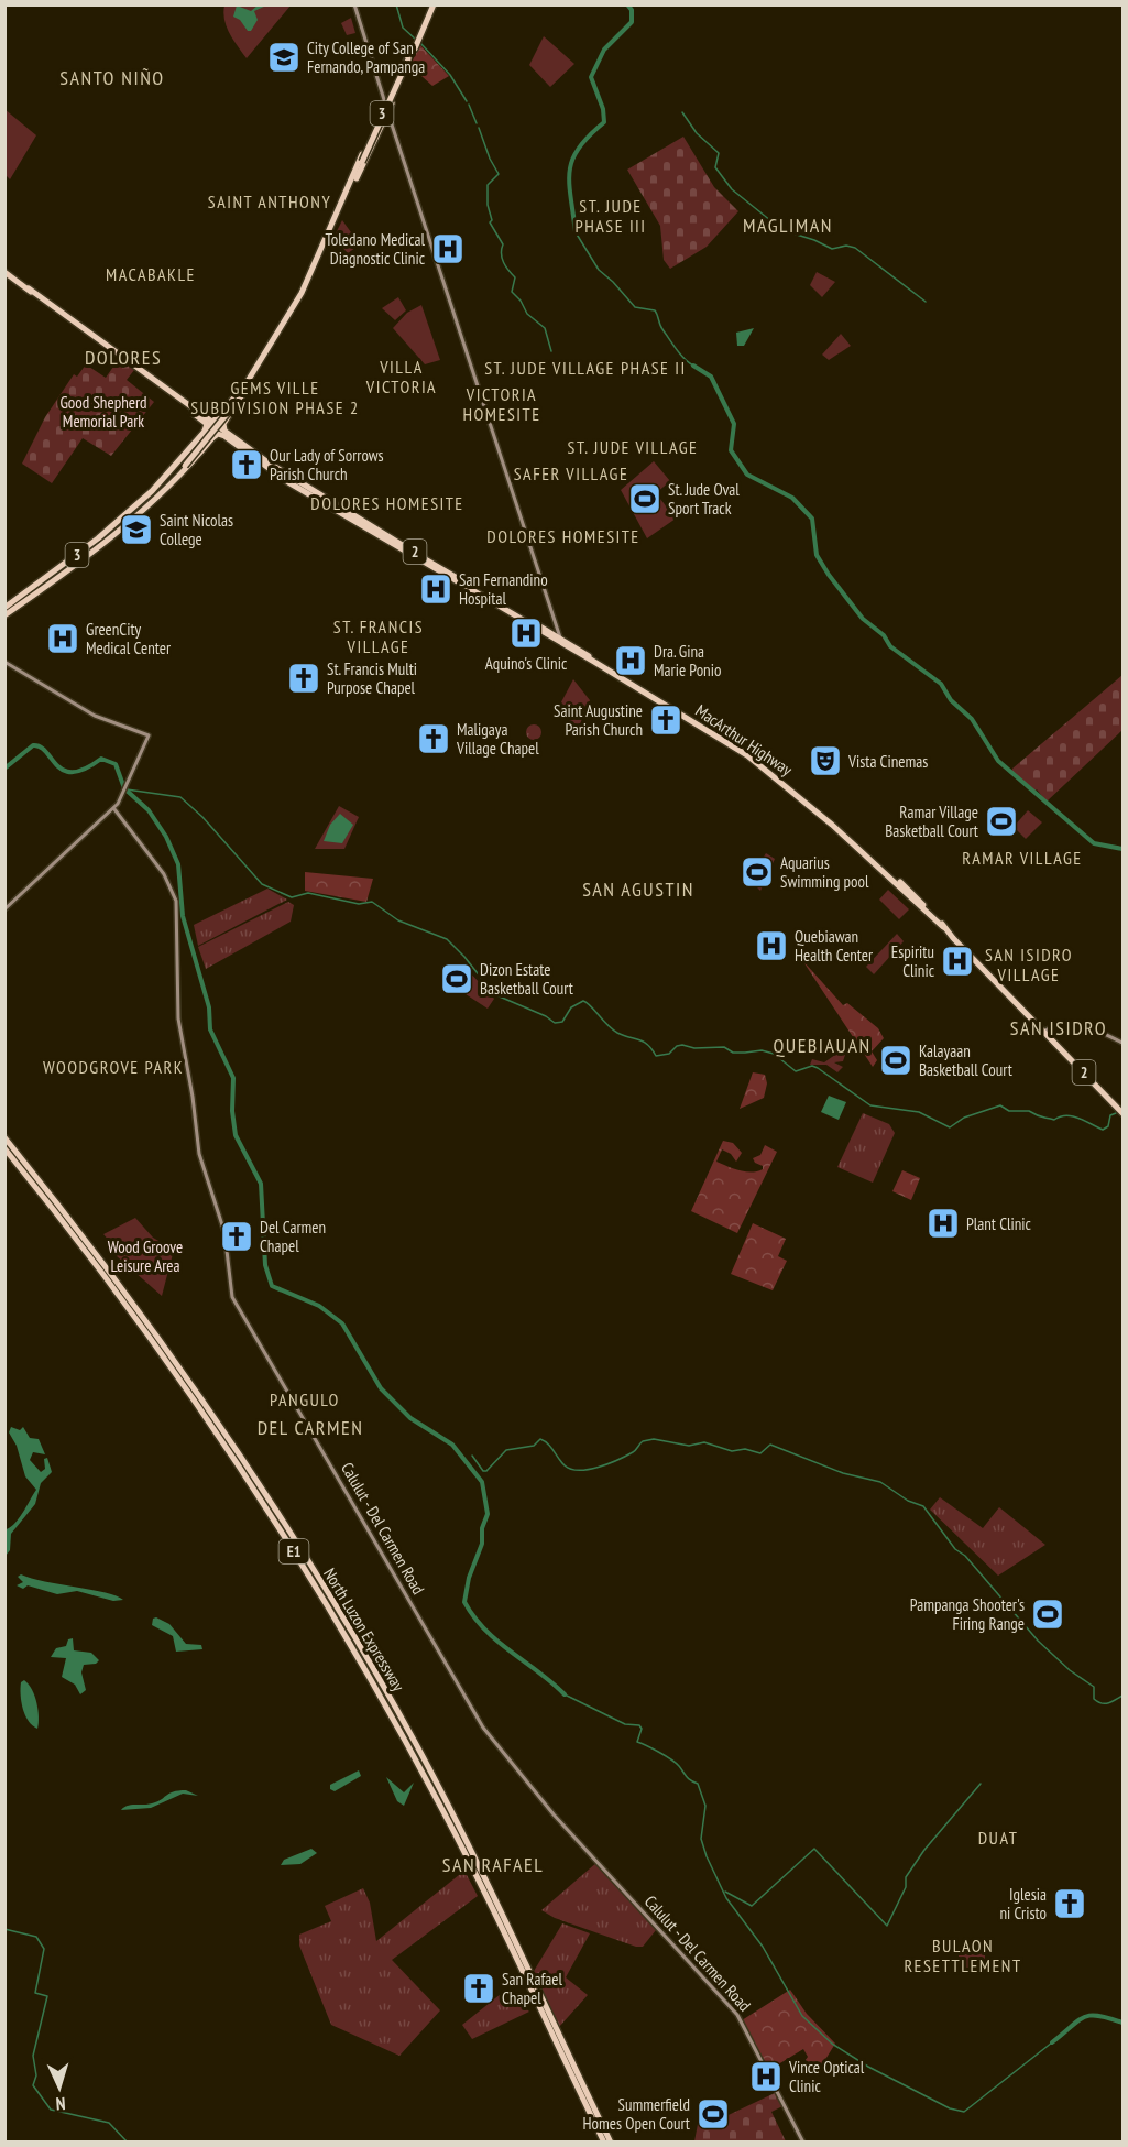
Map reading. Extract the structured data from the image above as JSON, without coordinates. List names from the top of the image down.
{
  "streets": {
    "highway": [
      "3",
      "2",
      "MacArthur Highway",
      "E1",
      "North Luzon Expressway"
    ],
    "main road": ["Calulut - Del Carmen Road"]
  },
  "crossings": [
    ["3", "MacArthur Highway"]
  ],
  "districts": [
    "SANTO NIÑO",
    "SAINT ANTHONY",
    "ST. JUDE PHASE III",
    "MAGLIMAN",
    "MACABAKLE",
    "DOLORES",
    "VILLA VICTORIA",
    "ST. JUDE VILLAGE PHASE II",
    "GEMS VILLE SUBDIVISION PHASE 2",
    "VICTORIA HOMESITE",
    "ST. JUDE VILLAGE",
    "SAFER VILLAGE",
    "DOLORES HOMESITE",
    "DOLORES HOMESITE",
    "ST. FRANCIS VILLAGE",
    "RAMAR VILLAGE",
    "SAN AGUSTIN",
    "SAN ISIDRO VILLAGE",
    "SAN ISIDRO",
    "QUEBIAUAN",
    "WOODGROVE PARK",
    "PANGULO",
    "DEL CARMEN",
    "DUAT",
    "SAN RAFAEL",
    "BULAON RESETTLEMENT"
  ],
  "parks": ["Good Shepherd Memorial Park", "Wood Groove Leisure Area"],
  "places": {
    "school or university": ["City College of San Fernando, Pampanga", "Saint Nicolas College"],
    "hospital": [
      "Toledano Medical Diagnostic Clinic",
      "San Fernandino Hospital",
      "Aquino's Clinic",
      "GreenCity Medical Center",
      "Dra. Gina Marie Ponio",
      "Quebiawan Health Center",
      "Espiritu Clinic",
      "Plant Clinic",
      "Vince Optical Clinic"
    ],
    "church": [
      "Our Lady of Sorrows Parish Church",
      "St. Francis Multi Purpose Chapel",
      "Saint Augustine Parish Church",
      "Maligaya Village Chapel",
      "Del Carmen Chapel",
      "Iglesia ni Cristo",
      "San Rafael Chapel"
    ],
    "sports": [
      "St. Jude Oval Sport Track",
      "Ramar Village Basketball Court",
      "Aquarius Swimming pool",
      "Dizon Estate Basketball Court",
      "Kalayaan Basketball Court",
      "Pampanga Shooter's Firing Range",
      "Summerfield Homes Open Court"
    ],
    "theatre": ["Vista Cinemas"]
  },
  "north": "bottom"
}
